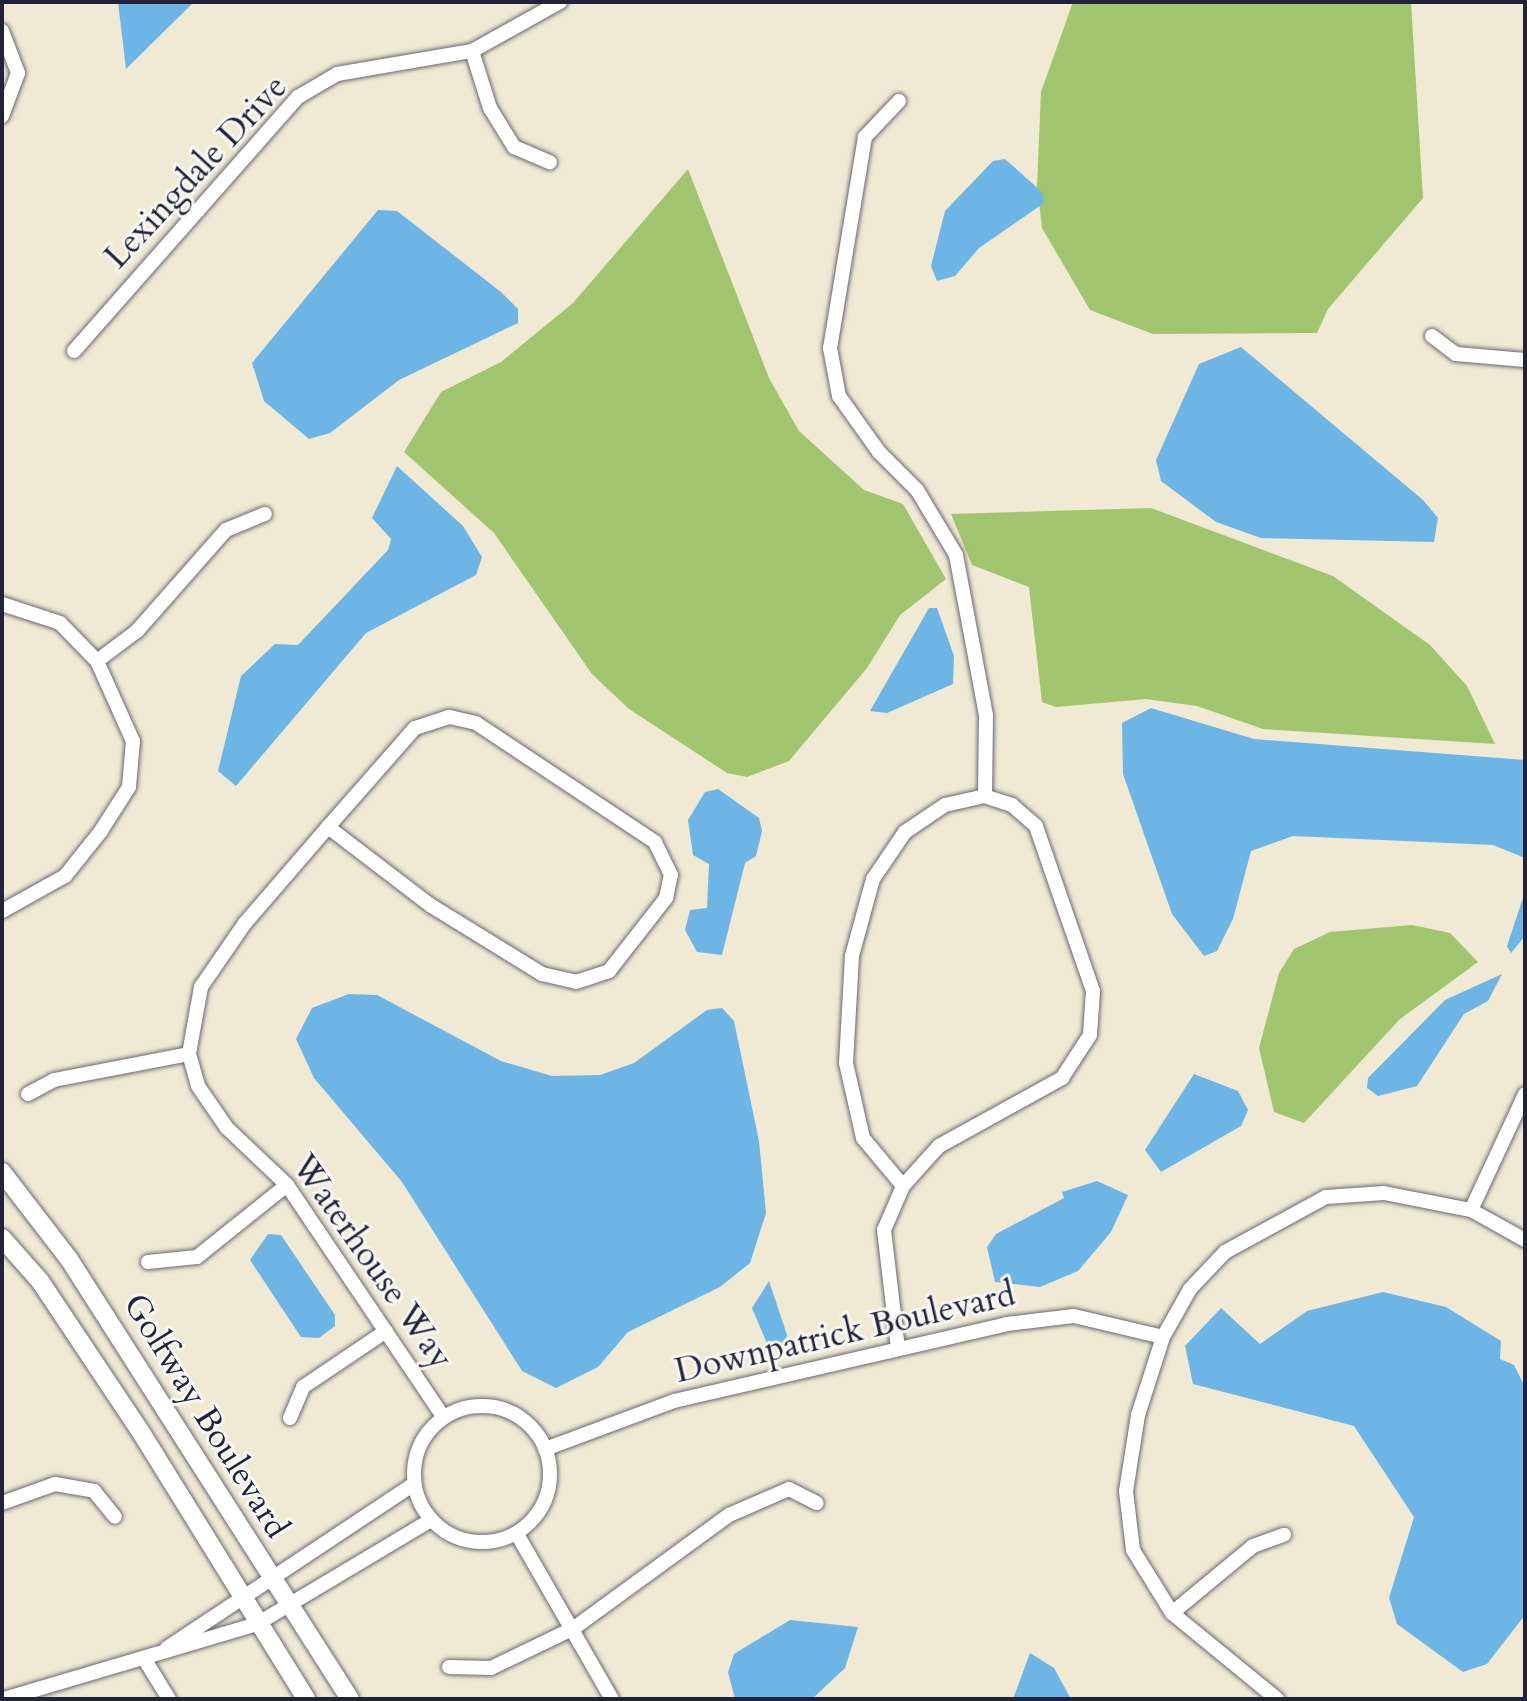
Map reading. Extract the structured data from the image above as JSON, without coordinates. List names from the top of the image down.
{
  "streets": {
    "street": [
      "Lexingdale Drive",
      "Waterhouse Way",
      "Downpatrick Boulevard",
      "Golfway Boulevard"
    ]
  },
  "crossings": [
    ["Waterhouse Way", "Downpatrick Boulevard"]
  ]
}
